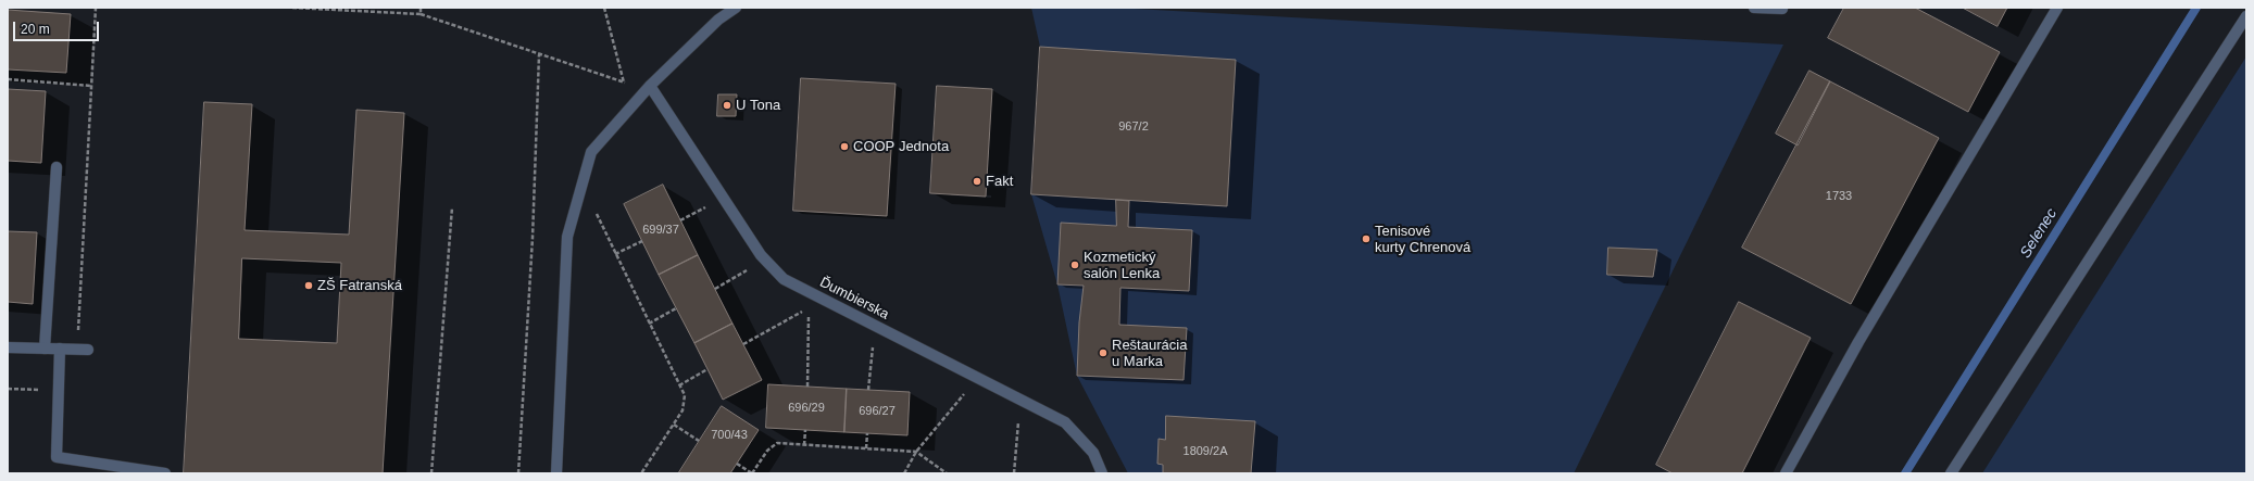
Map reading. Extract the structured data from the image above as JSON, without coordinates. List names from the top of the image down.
{
  "streets": {
    "street": ["Ďumbierska"]
  },
  "water": ["Selenec"],
  "places": [
    "U Tona",
    "COOP Jednota",
    "Fakt",
    "Tenisové kurty Chrenová",
    "Kozmetický salón Lenka",
    "ZŠ Fatranská",
    "Reštaurácia u Marka"
  ],
  "house_numbers": [
    "967/2",
    "1733",
    "699/37",
    "696/29",
    "696/27",
    "700/43",
    "1809/2A"
  ],
  "scale_bar": "20 m"
}
